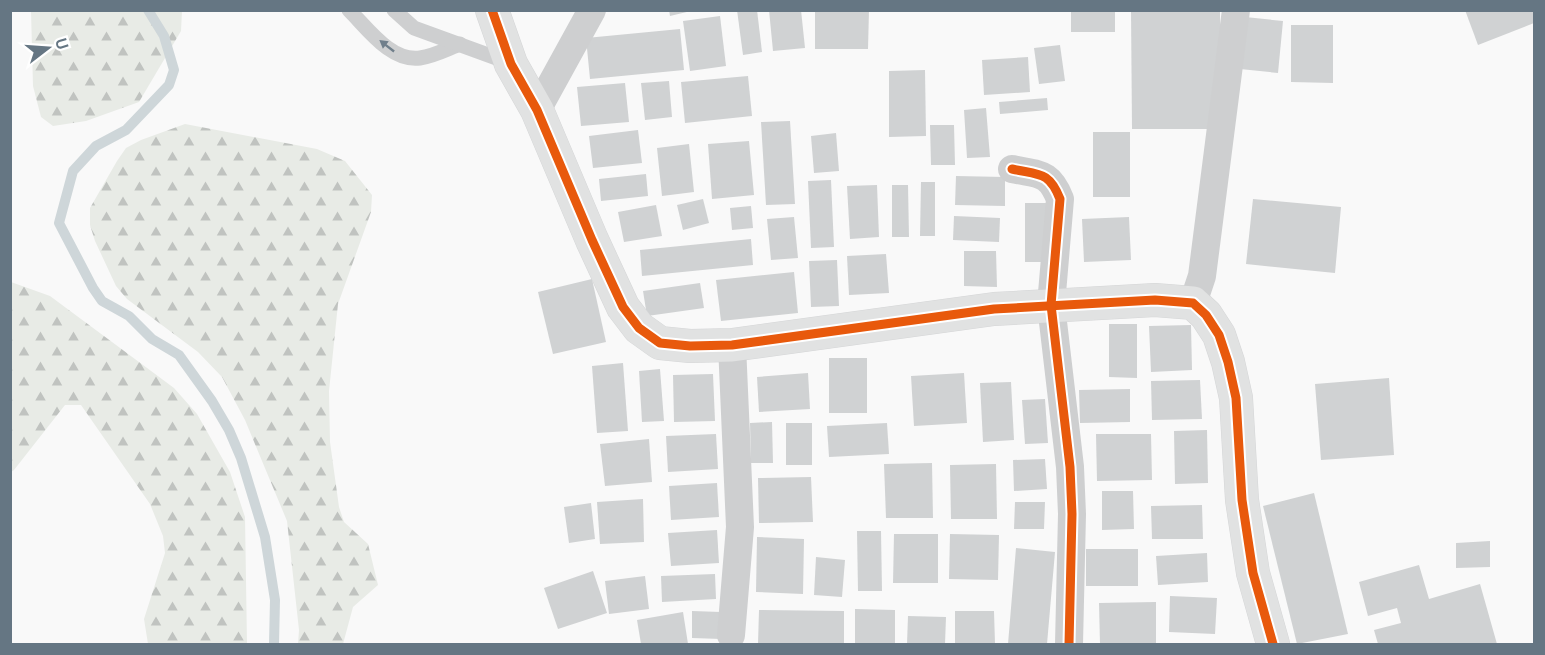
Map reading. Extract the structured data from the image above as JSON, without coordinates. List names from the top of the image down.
{
  "north": "right"
}
